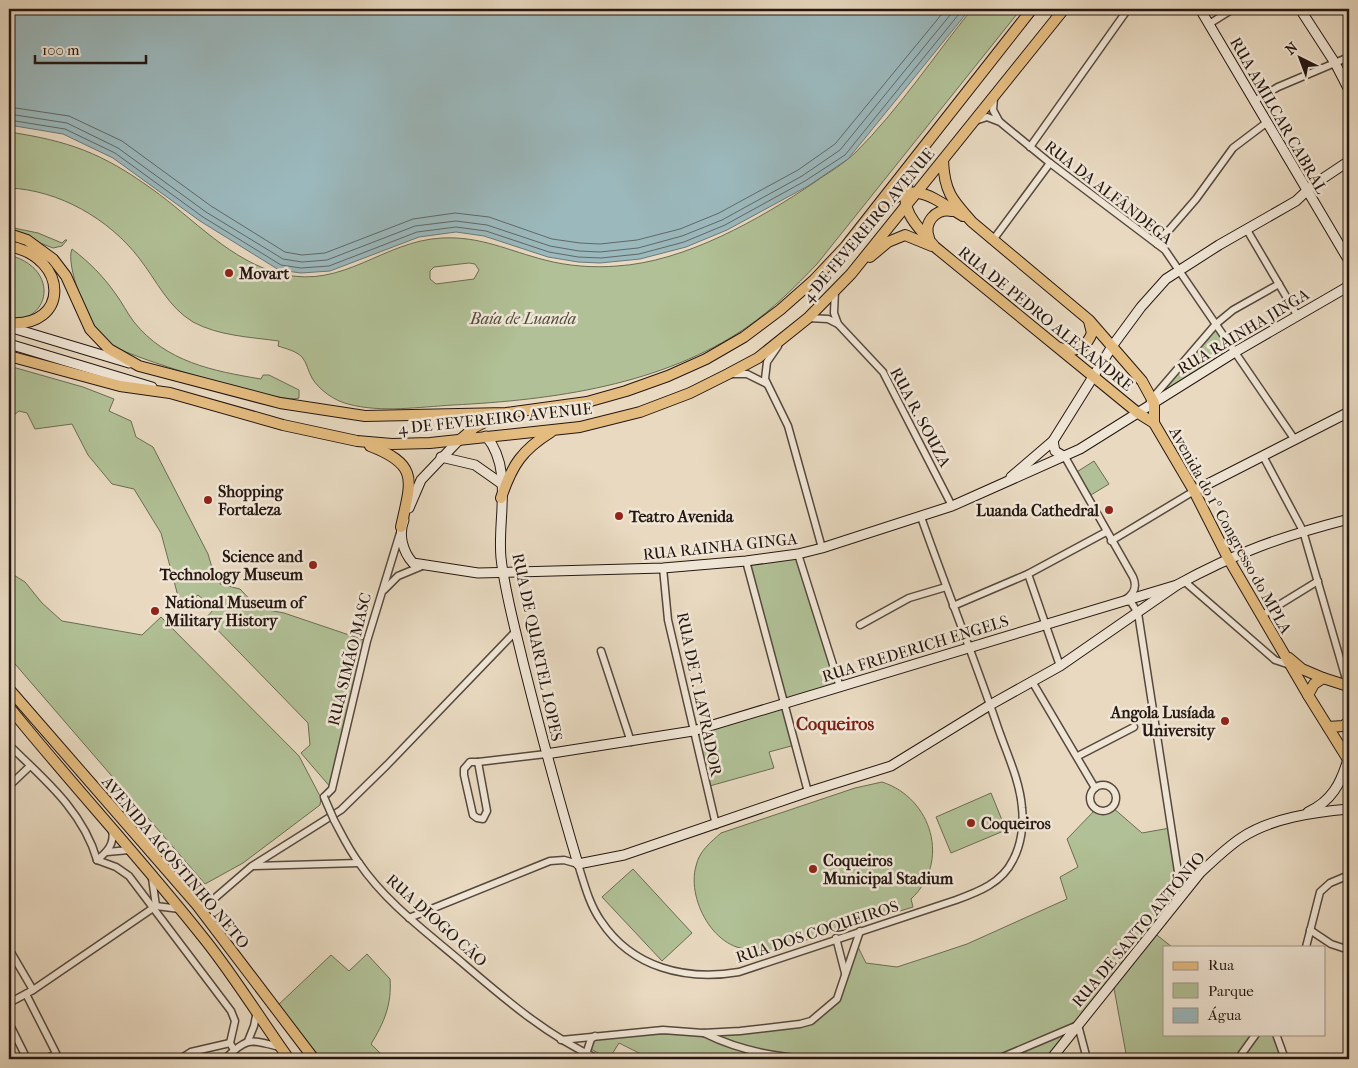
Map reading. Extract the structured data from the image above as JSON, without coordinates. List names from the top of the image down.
{
  "streets": {
    "main road": [
      "4 DE FEVEREIRO AVENUE",
      "RUA DE PEDRO ALEXANDRE",
      "Avenida do 1º Congresso do MPLA",
      "AVENIDA AGOSTINHO NETO"
    ],
    "street": [
      "RUA AMILCAR CABRAL",
      "RUA DA ALFÂNDEGA",
      "RUA RAINHA JINGA",
      "RUA R. SOUZA",
      "RUA RAINHA GINGA",
      "RUA DE QUARTEL LOPES",
      "RUA FREDERICH ENGELS",
      "RUA SIMÃO MASC",
      "RUA DE T. LAVRADOR",
      "RUA DIOGO CÃO",
      "RUA DE SANTO ANTÓNIO",
      "RUA DOS COQUEIROS"
    ]
  },
  "crossings": [
    ["RUA DA ALFÂNDEGA", "RUA RAINHA JINGA"],
    ["4 DE FEVEREIRO AVENUE", "RUA DE QUARTEL LOPES"],
    ["RUA DE PEDRO ALEXANDRE", "RUA RAINHA JINGA"],
    ["RUA DE PEDRO ALEXANDRE", "Avenida do 1º Congresso do MPLA"],
    ["RUA DE PEDRO ALEXANDRE", "RUA RAINHA GINGA"],
    ["RUA RAINHA JINGA", "Avenida do 1º Congresso do MPLA"],
    ["RUA RAINHA JINGA", "RUA RAINHA GINGA"],
    ["RUA R. SOUZA", "RUA RAINHA GINGA"],
    ["Avenida do 1º Congresso do MPLA", "RUA RAINHA GINGA"],
    ["Avenida do 1º Congresso do MPLA", "RUA FREDERICH ENGELS"],
    ["RUA RAINHA GINGA", "RUA DE QUARTEL LOPES"],
    ["RUA RAINHA GINGA", "RUA SIMÃO MASC"],
    ["RUA RAINHA GINGA", "RUA DE T. LAVRADOR"],
    ["RUA RAINHA GINGA", "RUA DOS COQUEIROS"],
    ["RUA DE QUARTEL LOPES", "RUA FREDERICH ENGELS"],
    ["RUA DE QUARTEL LOPES", "RUA SIMÃO MASC"],
    ["RUA DE QUARTEL LOPES", "RUA DOS COQUEIROS"],
    ["RUA FREDERICH ENGELS", "RUA DE T. LAVRADOR"],
    ["RUA FREDERICH ENGELS", "RUA DOS COQUEIROS"],
    ["RUA SIMÃO MASC", "RUA DIOGO CÃO"]
  ],
  "districts": ["Coqueiros"],
  "parks": ["Baía de Luanda"],
  "places": [
    "Movart",
    "Shopping Fortaleza",
    "Luanda Cathedral",
    "Teatro Avenida",
    "Science and Technology Museum",
    "National Museum of Military History",
    "Angola Lusíada University",
    "Coqueiros",
    "Coqueiros Municipal Stadium"
  ],
  "legend": ["Rua", "Parque", "Água"],
  "scale_bar": "100 m",
  "north": "top left"
}
